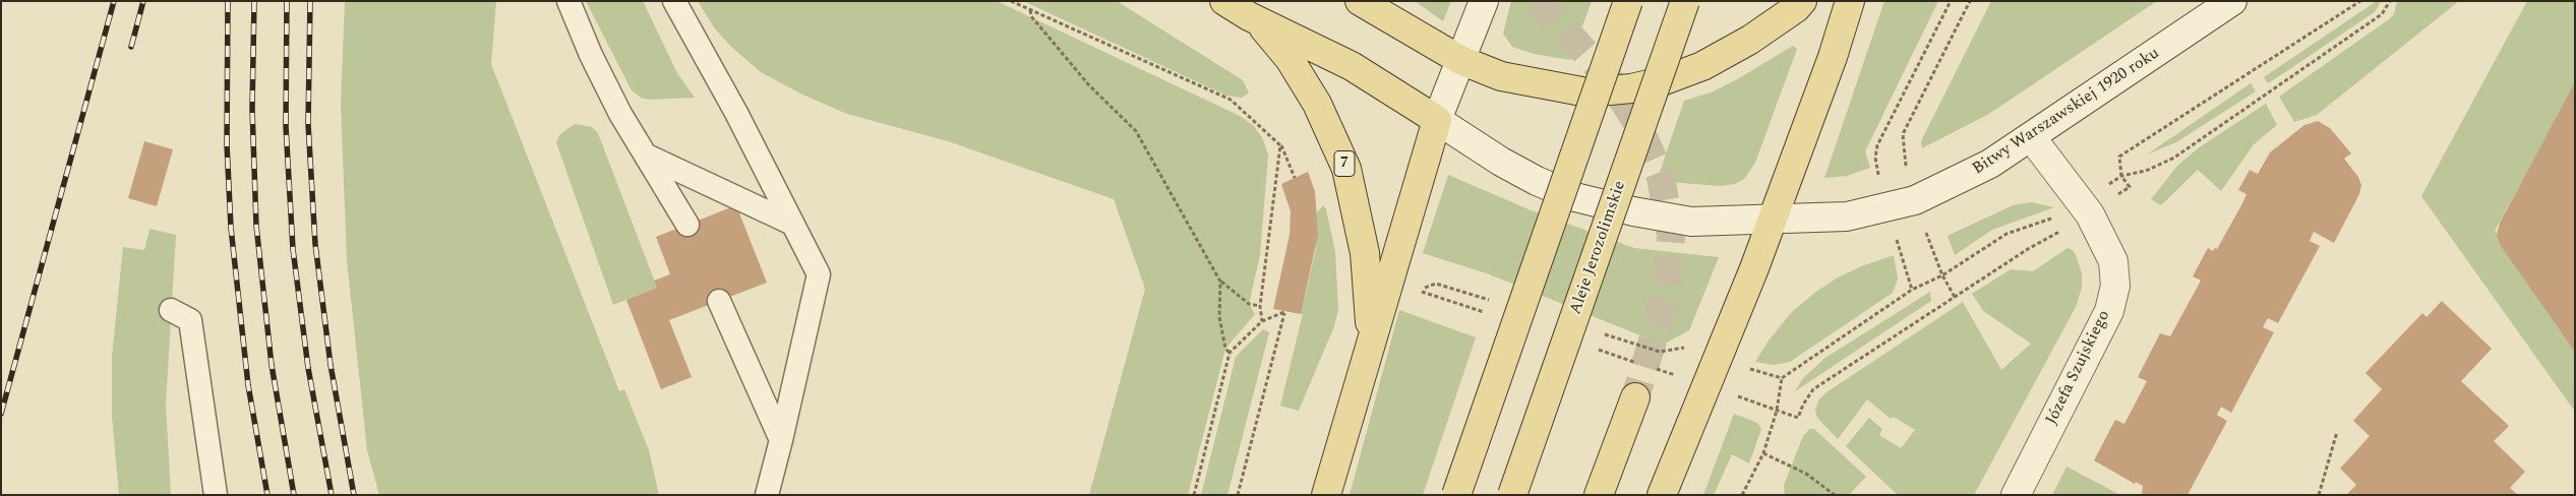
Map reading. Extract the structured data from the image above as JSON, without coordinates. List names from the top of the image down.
{
  "streets": {
    "main road": [
      "Bitwy Warszawskiej 1920 roku",
      "7",
      "Aleje Jerozolimskie",
      "Józefa Szujskiego"
    ]
  },
  "crossings": [
    ["Bitwy Warszawskiej 1920 roku", "Józefa Szujskiego"]
  ]
}
